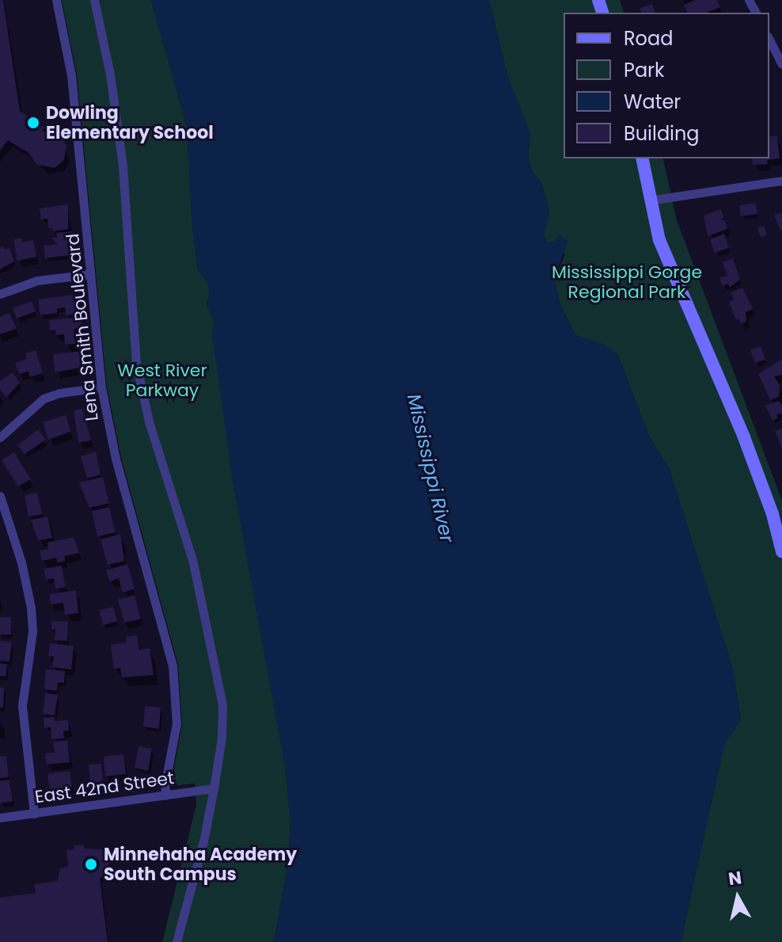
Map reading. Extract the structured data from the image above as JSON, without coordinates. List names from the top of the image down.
{
  "streets": {
    "street": ["Lena Smith Boulevard", "East 42nd Street"]
  },
  "crossings": [
    ["Lena Smith Boulevard", "East 42nd Street"]
  ],
  "water": ["Mississippi River"],
  "parks": ["Mississippi Gorge Regional Park", "West River Parkway"],
  "places": ["Dowling Elementary School", "Minnehaha Academy South Campus"],
  "legend": [
    "Road",
    "Park",
    "Water",
    "Building"
  ],
  "north": "top"
}
